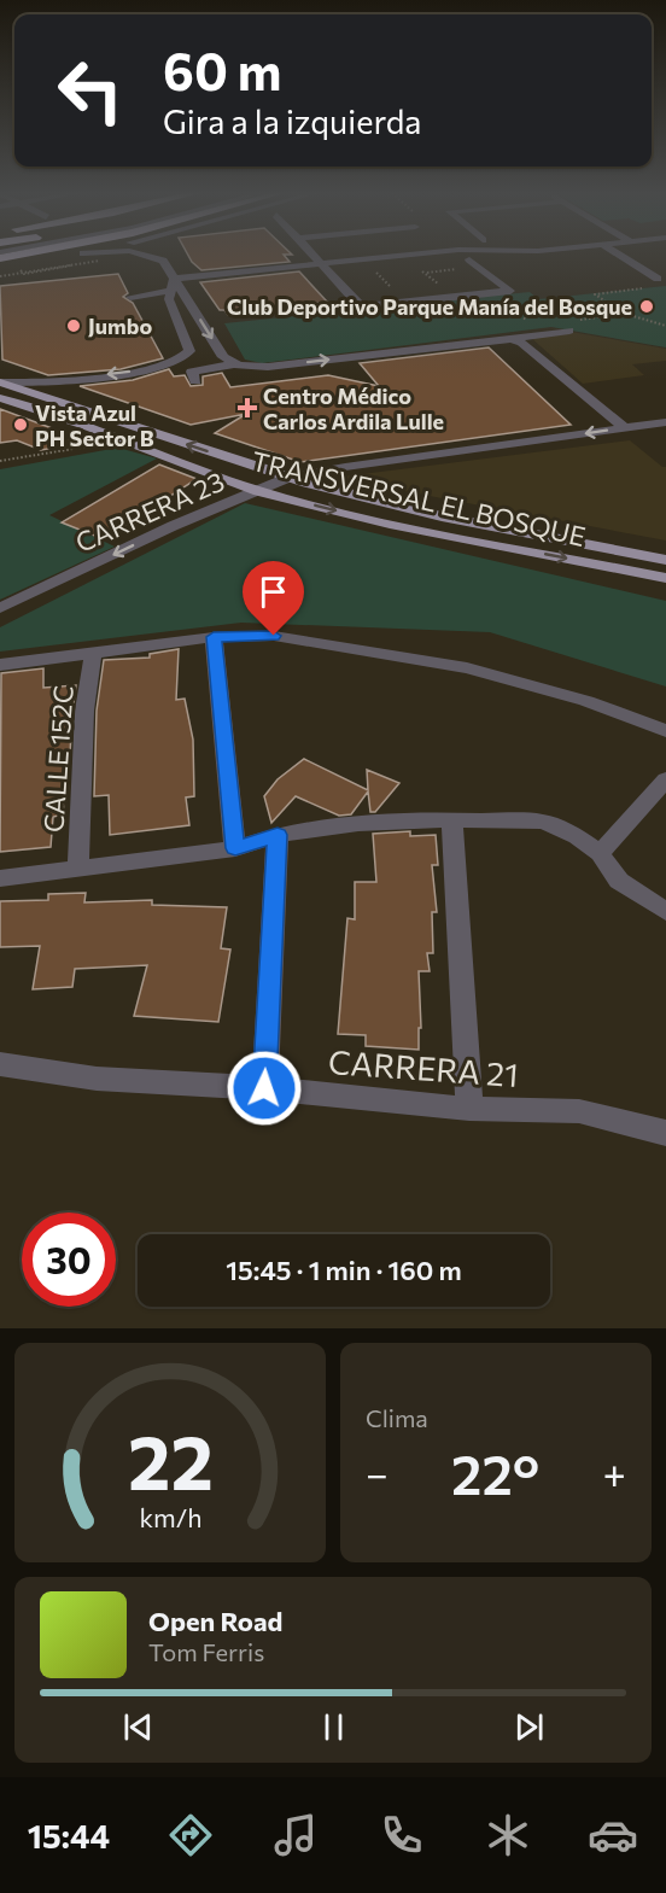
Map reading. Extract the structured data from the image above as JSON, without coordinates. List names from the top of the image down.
{
  "streets": {
    "main road": ["TRANSVERSAL EL BOSQUE"],
    "street": ["CARRERA 23", "CALLE 152C", "CARRERA 21"]
  },
  "crossings": [
    ["TRANSVERSAL EL BOSQUE", "CARRERA 23"]
  ],
  "places": {
    "other": ["Club Deportivo Parque Manía del Bosque", "Jumbo", "Vista Azul PH Sector B"],
    "health": ["Centro Médico Carlos Ardila Lulle"]
  },
  "page": {
    "turn": ["60 m", "Gira a la izquierda"],
    "limit": "30",
    "trip": "15:45 · 1 min · 160 m",
    "tile": "Clima",
    "heat": ["−", "22°", "+"],
    "song": ["Open Road", "Tom Ferris"],
    "tabs": "15:44",
    "gauge": ["22", "km/h"]
  }
}
